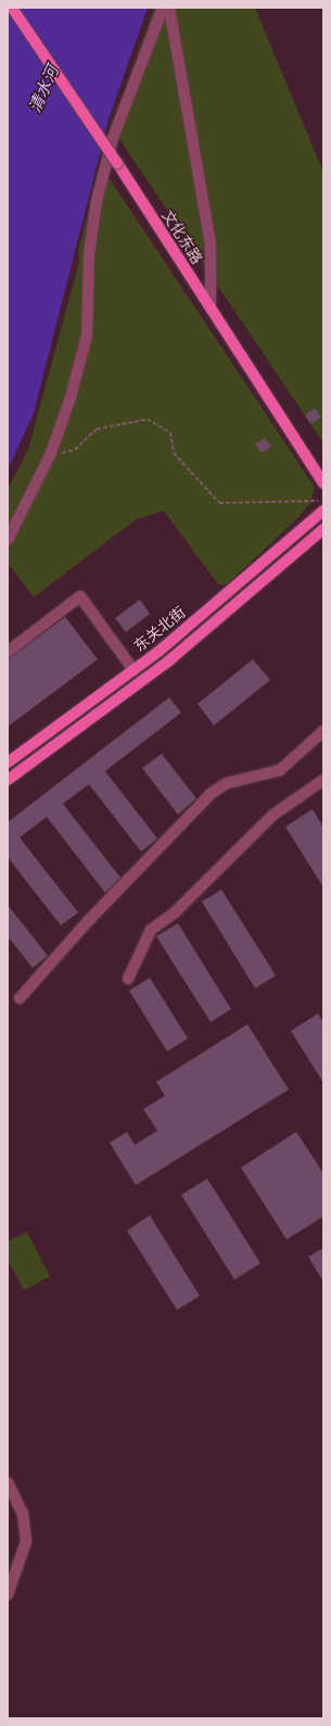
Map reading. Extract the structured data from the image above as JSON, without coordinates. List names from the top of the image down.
{
  "streets": {
    "main road": ["文化东路", "东关北街"]
  },
  "water": ["清水河"]
}
